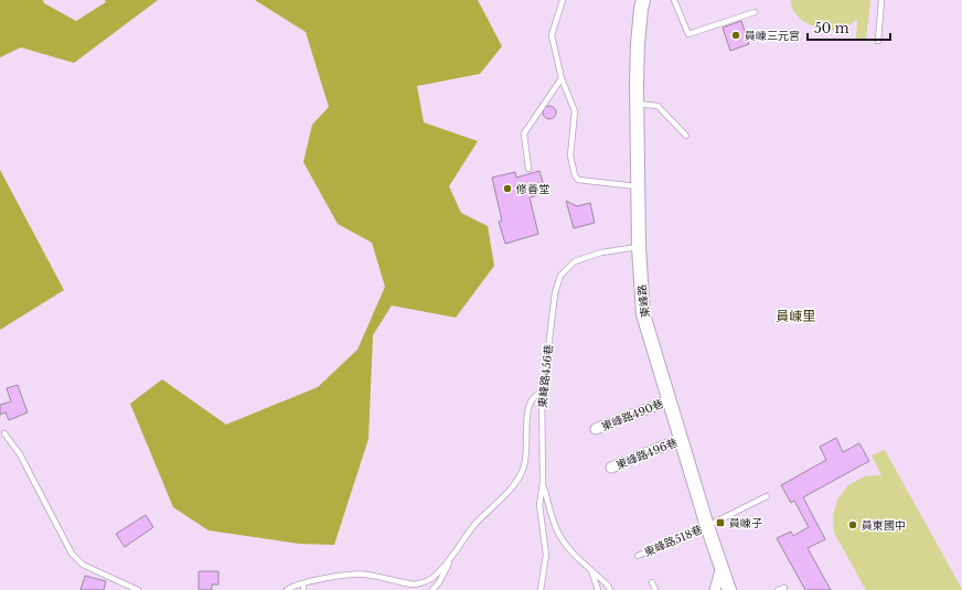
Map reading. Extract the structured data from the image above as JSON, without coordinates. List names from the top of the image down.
{
  "streets": {
    "main road": ["東峰路"],
    "street": ["東峰路490巷", "東峰路496巷"],
    "lane": ["東峰路456巷", "東峰路518巷"]
  },
  "crossings": [
    ["東峰路", "東峰路456巷"],
    ["東峰路", "東峰路490巷"],
    ["東峰路", "東峰路496巷"],
    ["東峰路", "東峰路518巷"]
  ],
  "districts": ["員崠里"],
  "places": {
    "other": ["員崠三元宮", "修善堂", "員東國中"],
    "transit": ["員崠子"]
  },
  "scale_bar": "50 m"
}
